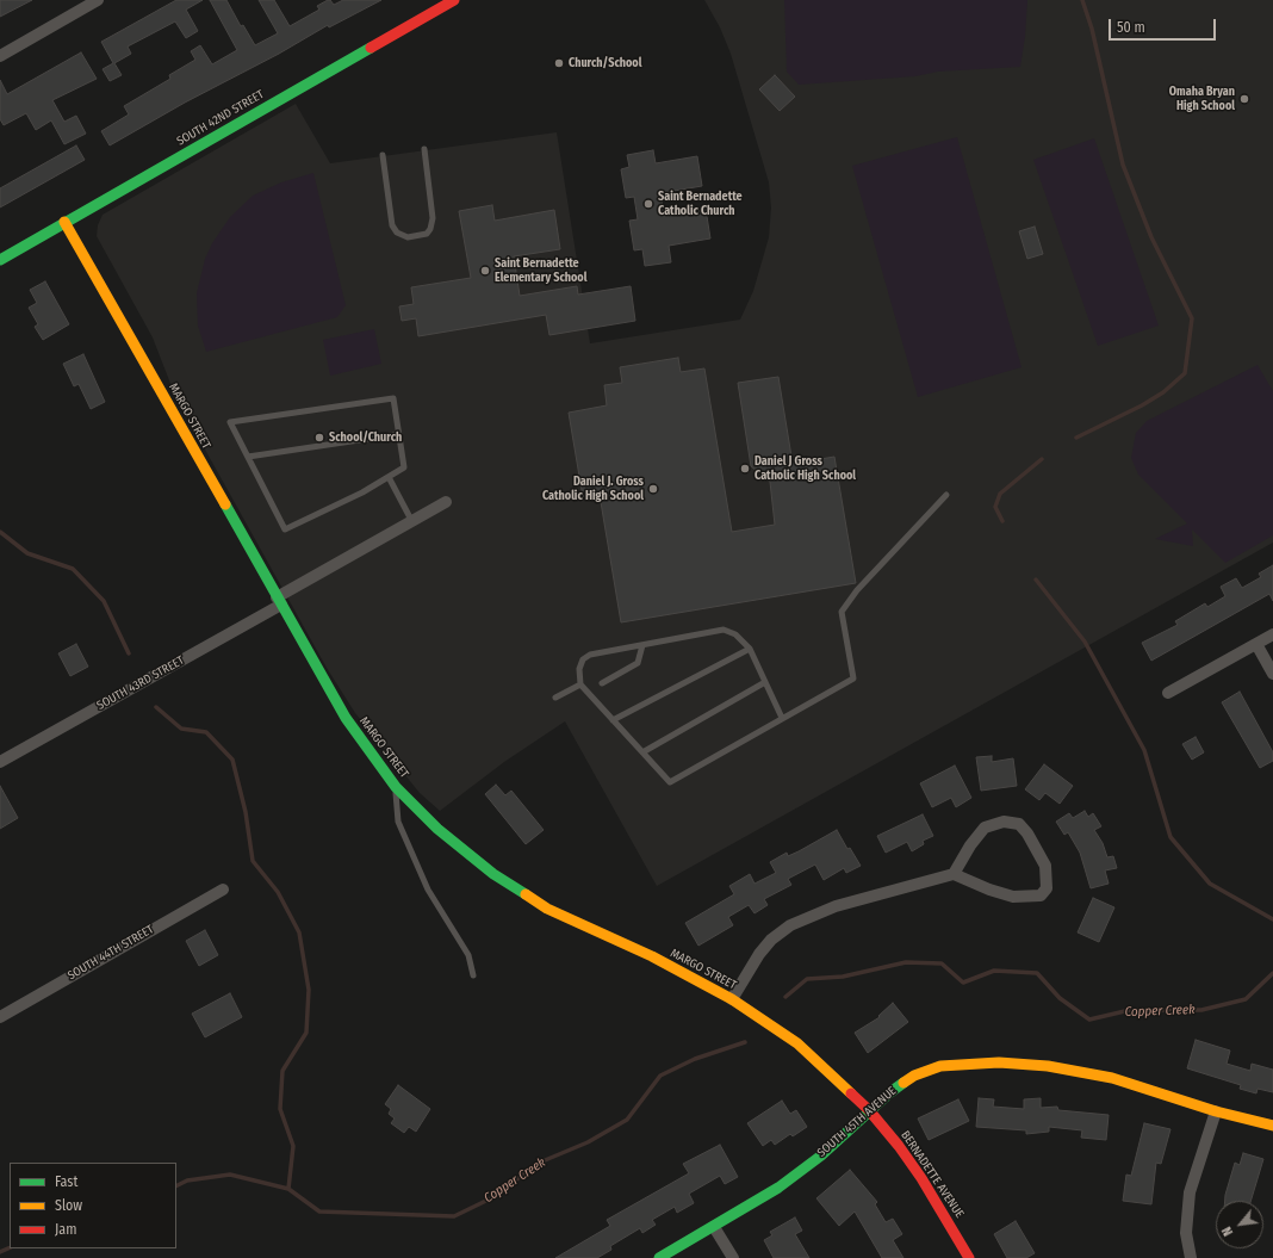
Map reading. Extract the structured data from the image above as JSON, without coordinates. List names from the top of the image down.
{
  "streets": {
    "street": [
      "SOUTH 42ND STREET",
      "MARGO STREET",
      "SOUTH 43RD STREET",
      "SOUTH 44TH STREET",
      "SOUTH 45TH AVENUE",
      "BERNADETTE AVENUE"
    ]
  },
  "crossings": [
    ["SOUTH 42ND STREET", "MARGO STREET"],
    ["MARGO STREET", "SOUTH 43RD STREET"],
    ["MARGO STREET", "SOUTH 45TH AVENUE"],
    ["MARGO STREET", "BERNADETTE AVENUE"],
    ["SOUTH 45TH AVENUE", "BERNADETTE AVENUE"]
  ],
  "water": ["Copper Creek"],
  "places": [
    "Church/School",
    "Omaha Bryan High School",
    "Saint Bernadette Catholic Church",
    "Saint Bernadette Elementary School",
    "School/Church",
    "Daniel J Gross Catholic High School",
    "Daniel J. Gross Catholic High School"
  ],
  "legend": ["Fast", "Slow", "Jam"],
  "scale_bar": "50 m",
  "north": "bottom left"
}
